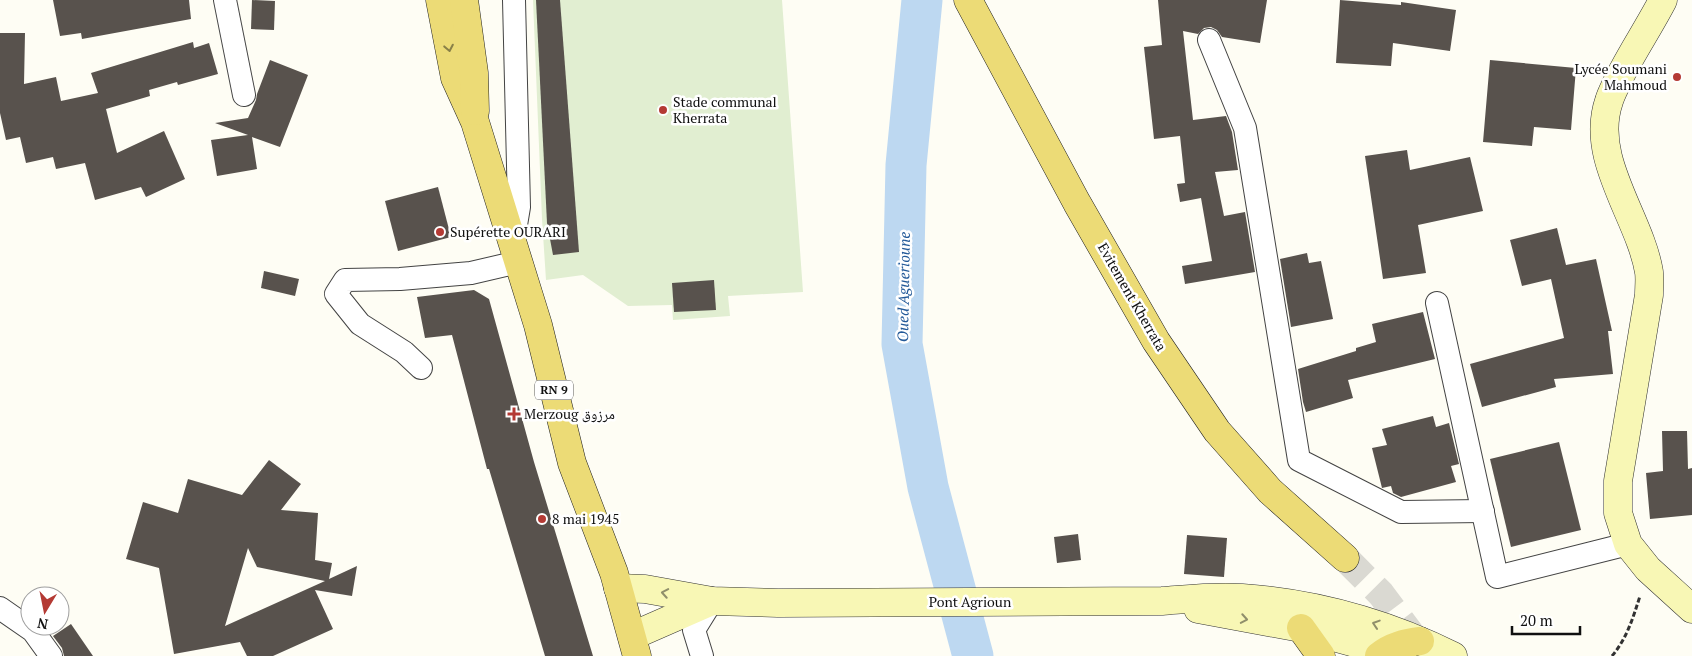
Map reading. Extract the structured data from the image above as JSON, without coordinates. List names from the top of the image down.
{
  "streets": {
    "main road": ["Evitement Kherrata", "RN 9", "Pont Agrioun"]
  },
  "crossings": [
    ["RN 9", "Pont Agrioun"]
  ],
  "water": ["Oued Aguerioune"],
  "places": {
    "other": [
      "Lycée Soumani Mahmoud",
      "Stade communal Kherrata",
      "Supérette OURARI",
      "8 mai 1945"
    ],
    "health": ["Merzoug مرزوق"]
  },
  "scale_bar": "20 m",
  "north": "bottom"
}
